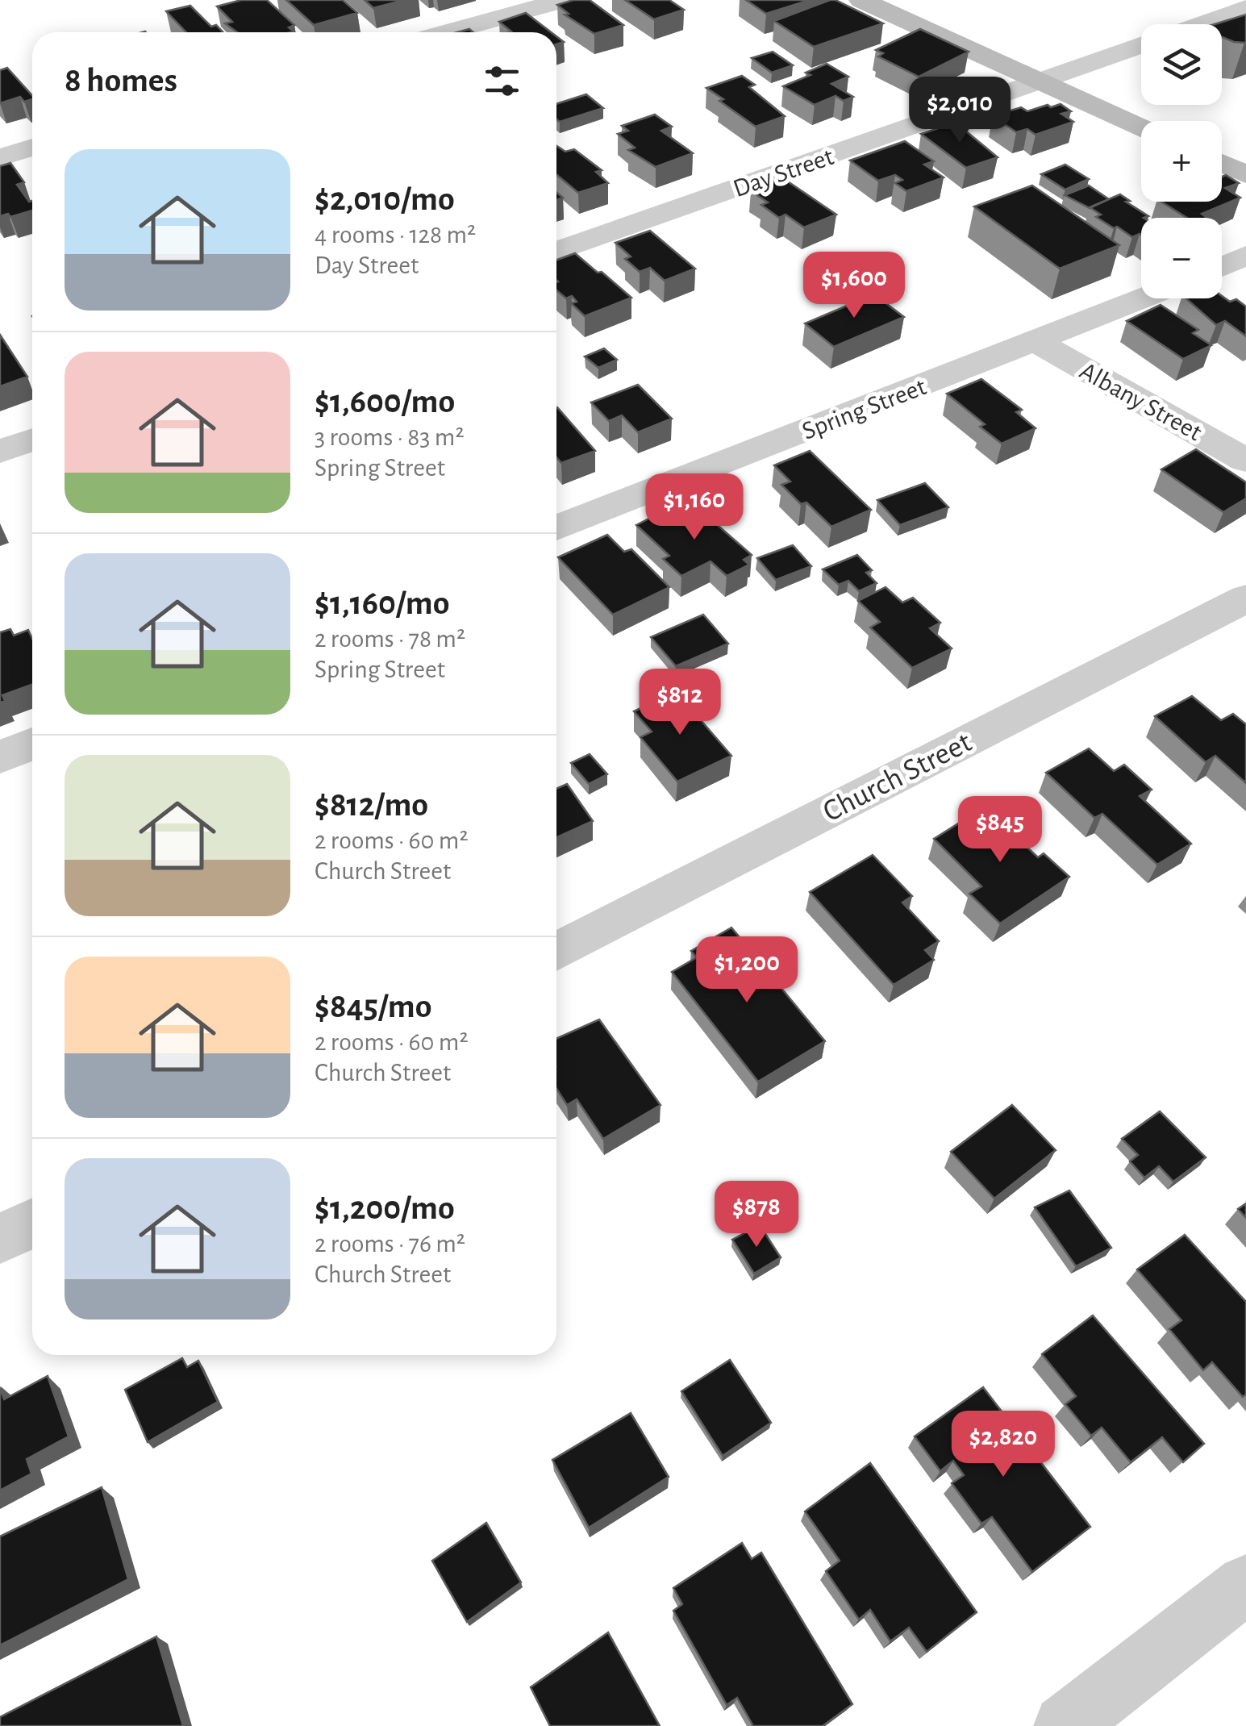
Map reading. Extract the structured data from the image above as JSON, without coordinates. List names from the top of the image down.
{
  "streets": {
    "street": [
      "Day Street",
      "Albany Street",
      "Spring Street",
      "Church Street"
    ]
  },
  "crossings": [
    ["Albany Street", "Spring Street"]
  ],
  "page": {
    "map_buttons": ["+", "−"],
    "heading": "8 homes",
    "price": [
      "$2,010",
      "$1,600",
      "$1,160",
      "$812",
      "$845",
      "$1,200",
      "$878",
      "$2,820"
    ],
    "list": [
      {
        "name": "$2,010/mo",
        "note": "4 rooms · 128 m² · Day Street"
      },
      {
        "name": "$1,600/mo",
        "note": "3 rooms · 83 m² · Spring Street"
      },
      {
        "name": "$1,160/mo",
        "note": "2 rooms · 78 m² · Spring Street"
      },
      {
        "name": "$812/mo",
        "note": "2 rooms · 60 m² · Church Street"
      },
      {
        "name": "$845/mo",
        "note": "2 rooms · 60 m² · Church Street"
      },
      {
        "name": "$1,200/mo",
        "note": "2 rooms · 76 m² · Church Street"
      }
    ]
  }
}
